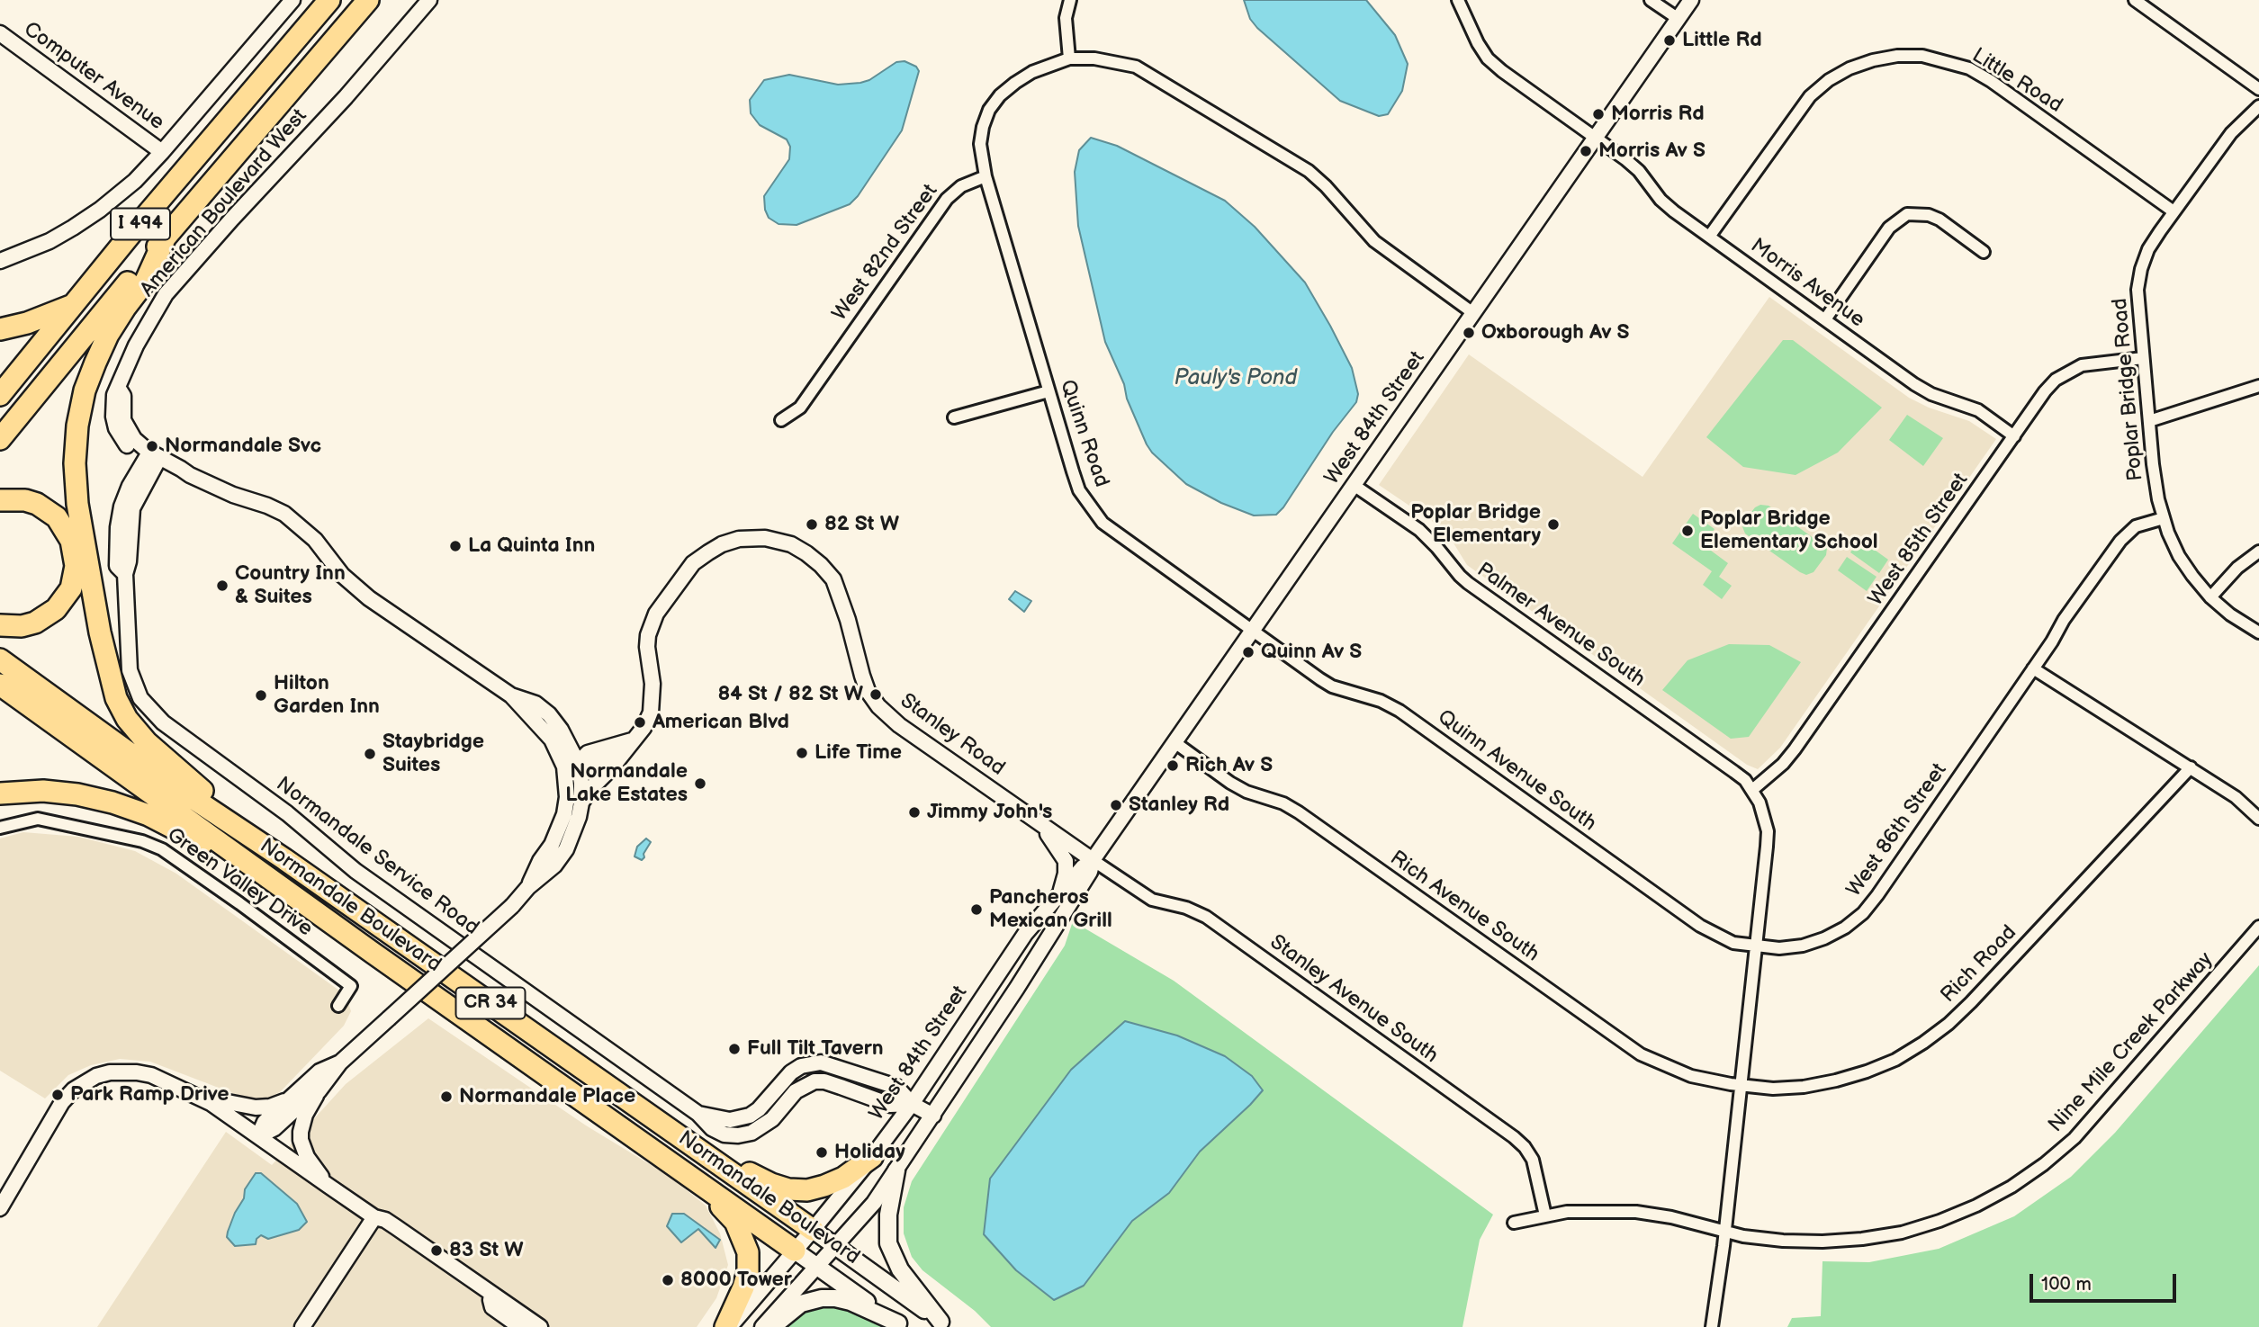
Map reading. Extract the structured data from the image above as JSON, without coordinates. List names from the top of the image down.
{
  "streets": {
    "highway": ["I 494", "Normandale Boulevard", "CR 34"],
    "street": [
      "Computer Avenue",
      "Little Road",
      "American Boulevard West",
      "West 82nd Street",
      "Morris Avenue",
      "Poplar Bridge Road",
      "West 84th Street",
      "Quinn Road",
      "West 85th Street",
      "Palmer Avenue South",
      "Stanley Road",
      "Quinn Avenue South",
      "West 86th Street",
      "Normandale Service Road",
      "Green Valley Drive",
      "Rich Avenue South",
      "Rich Road",
      "Stanley Avenue South",
      "Nine Mile Creek Parkway"
    ]
  },
  "crossings": [
    ["Little Road", "Morris Avenue"],
    ["Little Road", "Poplar Bridge Road"],
    ["American Boulevard West", "Normandale Service Road"],
    ["West 82nd Street", "Quinn Road"],
    ["Morris Avenue", "West 84th Street"],
    ["Morris Avenue", "West 85th Street"],
    ["Poplar Bridge Road", "West 85th Street"],
    ["Poplar Bridge Road", "West 86th Street"],
    ["West 84th Street", "Quinn Road"],
    ["West 84th Street", "Palmer Avenue South"],
    ["West 84th Street", "Stanley Road"],
    ["West 84th Street", "Quinn Avenue South"],
    ["West 84th Street", "Normandale Service Road"],
    ["West 84th Street", "Normandale Boulevard"],
    ["West 84th Street", "Rich Avenue South"],
    ["West 84th Street", "Stanley Avenue South"],
    ["Quinn Road", "Quinn Avenue South"],
    ["West 85th Street", "Palmer Avenue South"],
    ["Stanley Road", "Stanley Avenue South"],
    ["Quinn Avenue South", "West 86th Street"],
    ["Rich Avenue South", "Rich Road"],
    ["Stanley Avenue South", "Nine Mile Creek Parkway"]
  ],
  "water": ["Pauly's Pond"],
  "places": [
    "Little Rd",
    "Morris Rd",
    "Morris Av S",
    "Oxborough Av S",
    "Normandale Svc",
    "82 St W",
    "Poplar Bridge Elementary",
    "Poplar Bridge Elementary School",
    "La Quinta Inn",
    "Country Inn & Suites",
    "Quinn Av S",
    "84 St / 82 St W",
    "Hilton Garden Inn",
    "American Blvd",
    "Life Time",
    "Staybridge Suites",
    "Rich Av S",
    "Normandale Lake Estates",
    "Stanley Rd",
    "Jimmy John's",
    "Pancheros Mexican Grill",
    "Full Tilt Tavern",
    "Park Ramp Drive",
    "Normandale Place",
    "Holiday",
    "83 St W",
    "8000 Tower"
  ],
  "scale_bar": "100 m"
}
